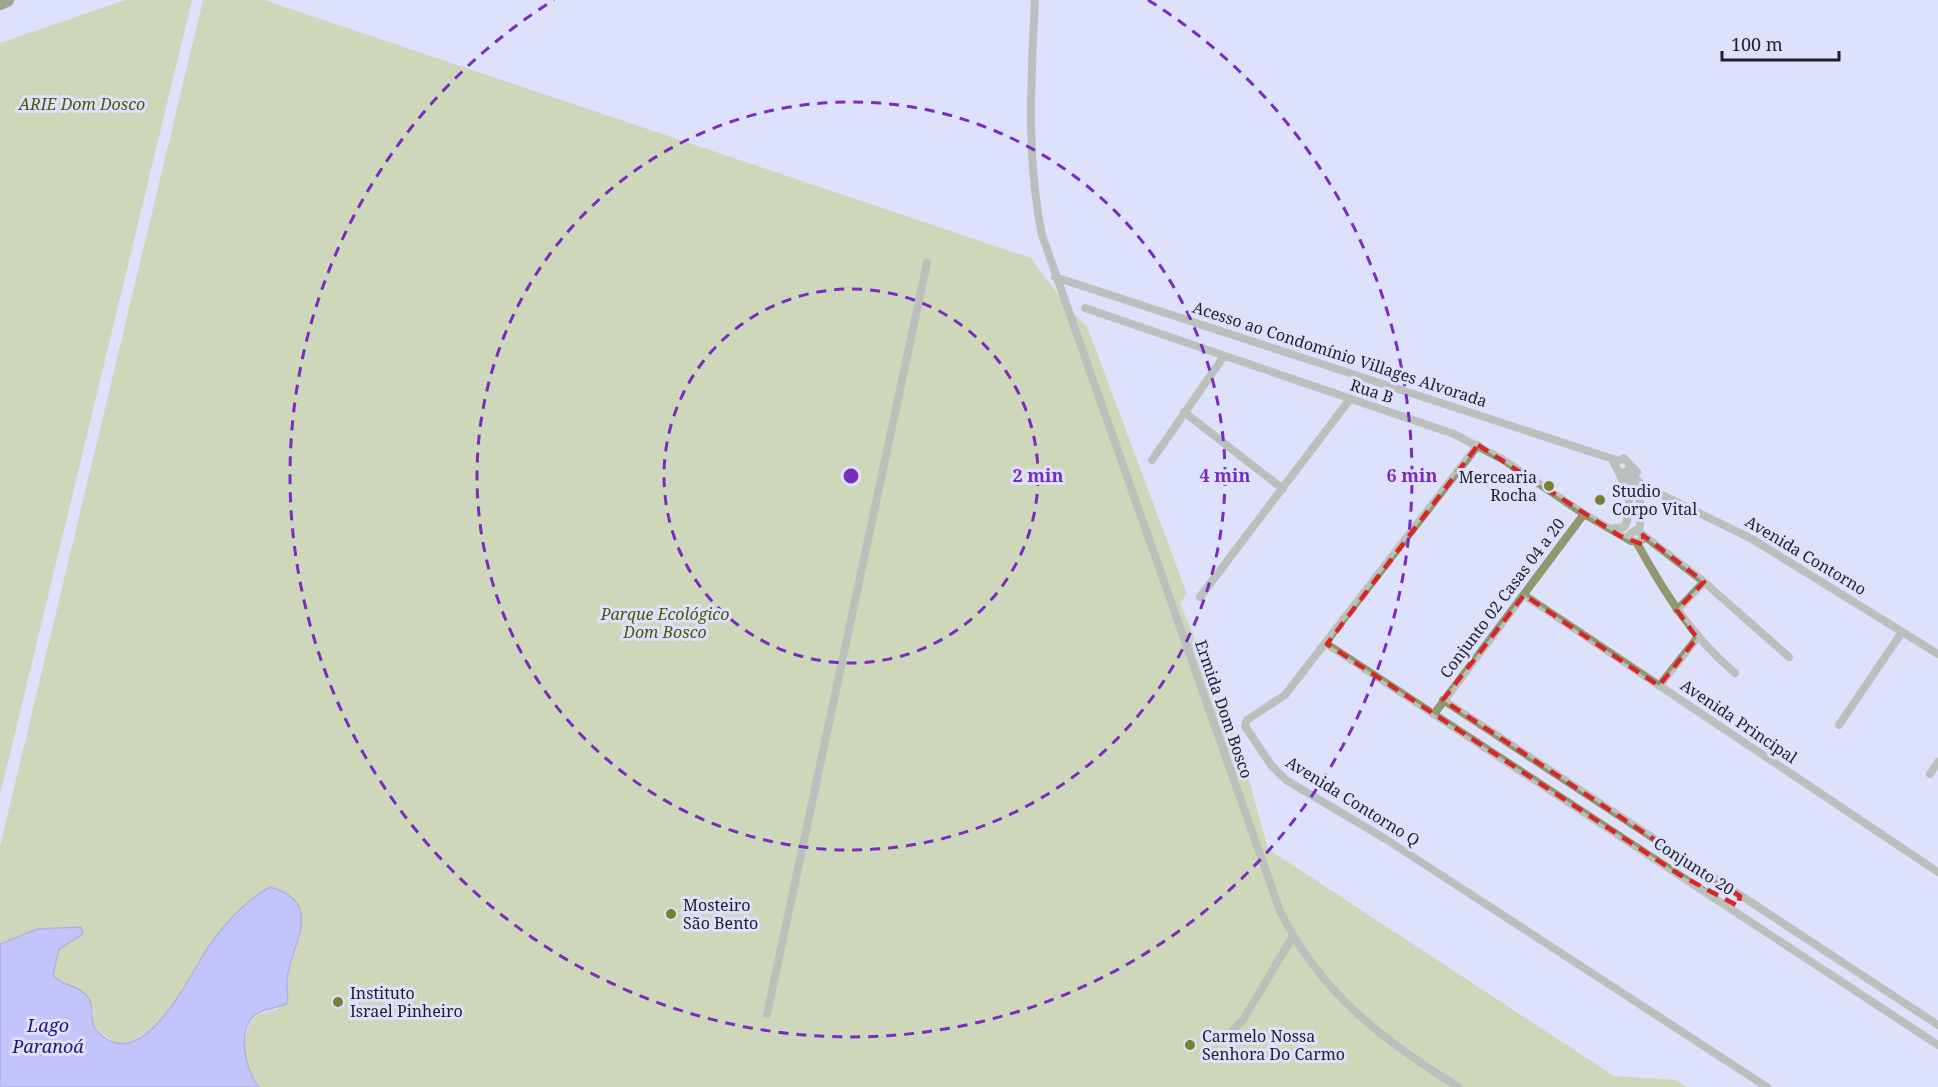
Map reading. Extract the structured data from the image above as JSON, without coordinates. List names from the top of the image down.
{
  "streets": {
    "street": [
      "Acesso ao Condomínio Villages Alvorada",
      "Rua B",
      "Avenida Contorno",
      "Conjunto 02 Casas 04 a 20",
      "Ermida Dom Bosco",
      "Avenida Principal",
      "Avenida Contorno Q",
      "Conjunto 20"
    ]
  },
  "crossings": [
    ["Acesso ao Condomínio Villages Alvorada", "Avenida Contorno"],
    ["Acesso ao Condomínio Villages Alvorada", "Ermida Dom Bosco"],
    ["Rua B", "Conjunto 02 Casas 04 a 20"],
    ["Rua B", "Avenida Contorno Q"],
    ["Conjunto 02 Casas 04 a 20", "Avenida Principal"],
    ["Conjunto 02 Casas 04 a 20", "Conjunto 20"],
    ["Avenida Contorno Q", "Conjunto 20"]
  ],
  "water": ["Lago Paranoá"],
  "parks": ["ARIE Dom Dosco", "Parque Ecológico Dom Bosco"],
  "places": [
    "Mercearia Rocha",
    "Studio Corpo Vital",
    "Mosteiro São Bento",
    "Instituto Israel Pinheiro",
    "Carmelo Nossa Senhora Do Carmo"
  ],
  "scale_bar": "100 m",
  "rings": ["2 min", "4 min", "6 min"]
}
